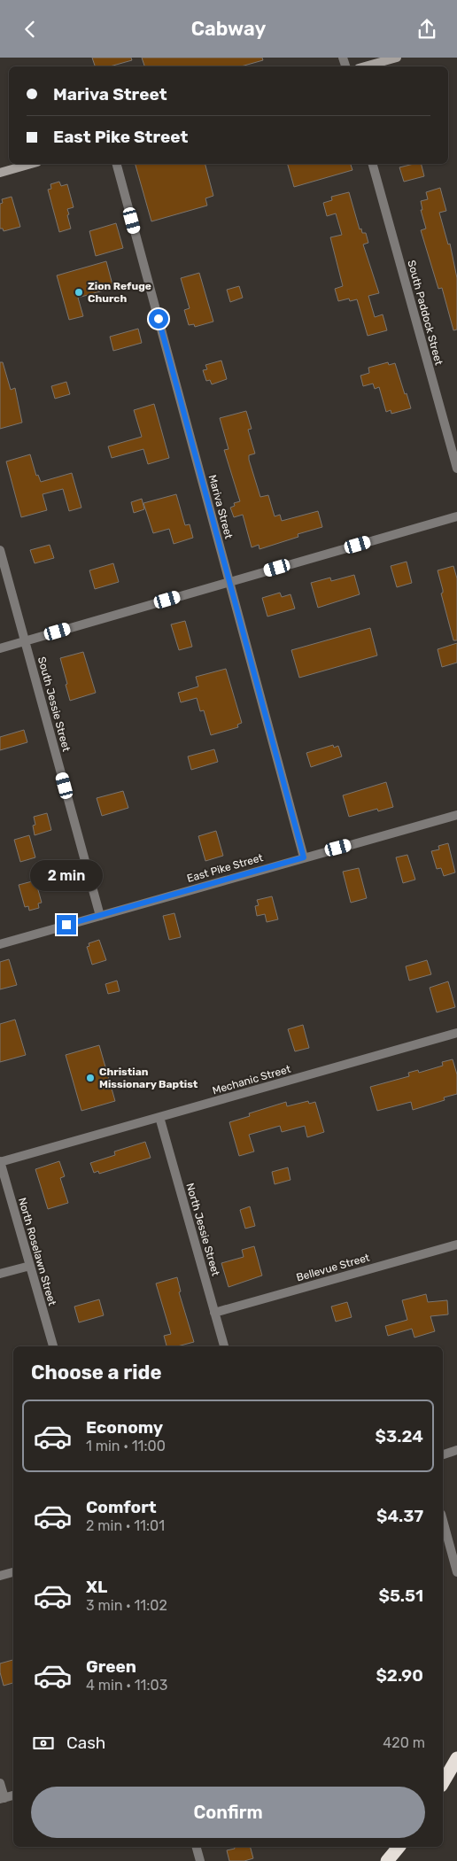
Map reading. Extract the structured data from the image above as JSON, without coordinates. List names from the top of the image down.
{
  "streets": {
    "street": [
      "South Paddock Street",
      "Mariva Street",
      "South Jessie Street",
      "East Pike Street",
      "Mechanic Street",
      "North Jessie Street",
      "North Roselawn Street",
      "Bellevue Street"
    ]
  },
  "crossings": [
    ["Mariva Street", "East Pike Street"],
    ["South Jessie Street", "East Pike Street"],
    ["Mechanic Street", "North Jessie Street"],
    ["Mechanic Street", "North Roselawn Street"],
    ["North Jessie Street", "Bellevue Street"]
  ],
  "places": ["Zion Refuge Church", "Christian Missionary Baptist"],
  "page": {
    "header": "Cabway",
    "banner": ["Mariva Street", "East Pike Street"],
    "bubble": "2 min",
    "heading": "Choose a ride",
    "list": [
      {
        "name": "Economy",
        "note": "1 min · 11:00",
        "value": "$3.24"
      },
      {
        "name": "Comfort",
        "note": "2 min · 11:01",
        "value": "$4.37"
      },
      {
        "name": "XL",
        "note": "3 min · 11:02",
        "value": "$5.51"
      },
      {
        "name": "Green",
        "note": "4 min · 11:03",
        "value": "$2.90"
      }
    ],
    "pay": ["Cash", "420 m"],
    "buttons": "Confirm"
  }
}
